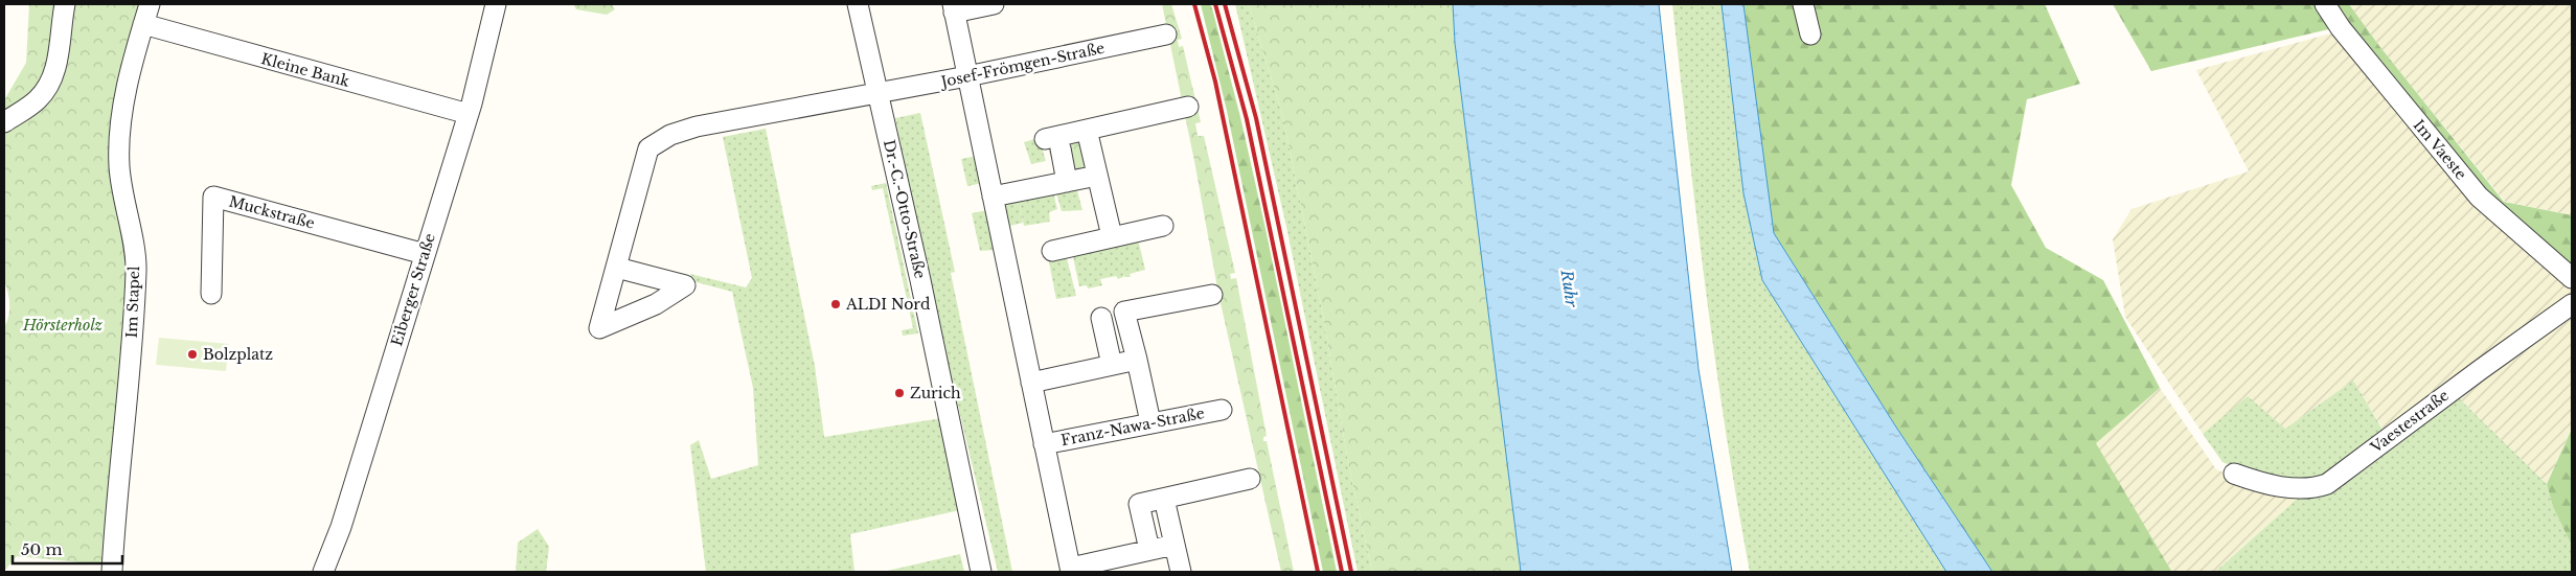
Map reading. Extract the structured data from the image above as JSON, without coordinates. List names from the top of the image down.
{
  "streets": {
    "street": [
      "Josef-Frömgen-Straße",
      "Kleine Bank",
      "Im Vaeste",
      "Dr.-C.-Otto-Straße",
      "Muckstraße",
      "Eiberger Straße",
      "Im Stapel",
      "Vaestestraße",
      "Franz-Nawa-Straße"
    ]
  },
  "crossings": [
    ["Josef-Frömgen-Straße", "Dr.-C.-Otto-Straße"],
    ["Kleine Bank", "Eiberger Straße"],
    ["Kleine Bank", "Im Stapel"],
    ["Muckstraße", "Eiberger Straße"]
  ],
  "water": ["Ruhr"],
  "parks": ["Hörsterholz"],
  "places": ["ALDI Nord", "Bolzplatz", "Zurich"],
  "scale_bar": "50 m"
}
